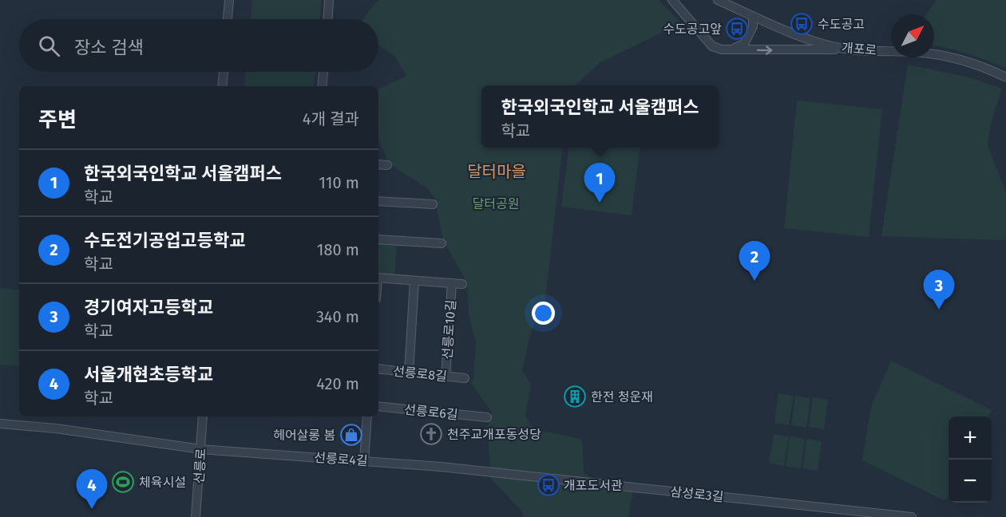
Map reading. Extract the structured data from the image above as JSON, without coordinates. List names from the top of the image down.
{
  "streets": {
    "street": [
      "개포로",
      "선릉로10길",
      "선릉로8길",
      "선릉로6길",
      "선릉로4길",
      "선릉로",
      "삼성로3길"
    ]
  },
  "crossings": [
    ["선릉로10길", "선릉로8길"],
    ["선릉로4길", "선릉로"],
    ["선릉로4길", "삼성로3길"]
  ],
  "districts": ["달터마을"],
  "parks": ["달터공원"],
  "places": {
    "bus stop": ["수도공고", "수도공고앞", "개포도서관"],
    "building": ["한전 청운재"],
    "church": ["천주교개포동성당"],
    "shop": ["헤어살롱 봄"],
    "sports": ["체육시설"]
  },
  "north": "top right",
  "page": {
    "search": "장소 검색",
    "popup": ["한국외국인학교 서울캠퍼스", "학교"],
    "heading": ["주변", "4개 결과"],
    "list": [
      {
        "mark": "1",
        "name": "한국외국인학교 서울캠퍼스",
        "note": "학교",
        "value": "110 m"
      },
      {
        "mark": "2",
        "name": "수도전기공업고등학교",
        "note": "학교",
        "value": "180 m"
      },
      {
        "mark": "3",
        "name": "경기여자고등학교",
        "note": "학교",
        "value": "340 m"
      },
      {
        "mark": "4",
        "name": "서울개현초등학교",
        "note": "학교",
        "value": "420 m"
      }
    ],
    "pins": [
      "1",
      "2",
      "3",
      "4"
    ],
    "map_buttons": ["+", "−"]
  }
}
